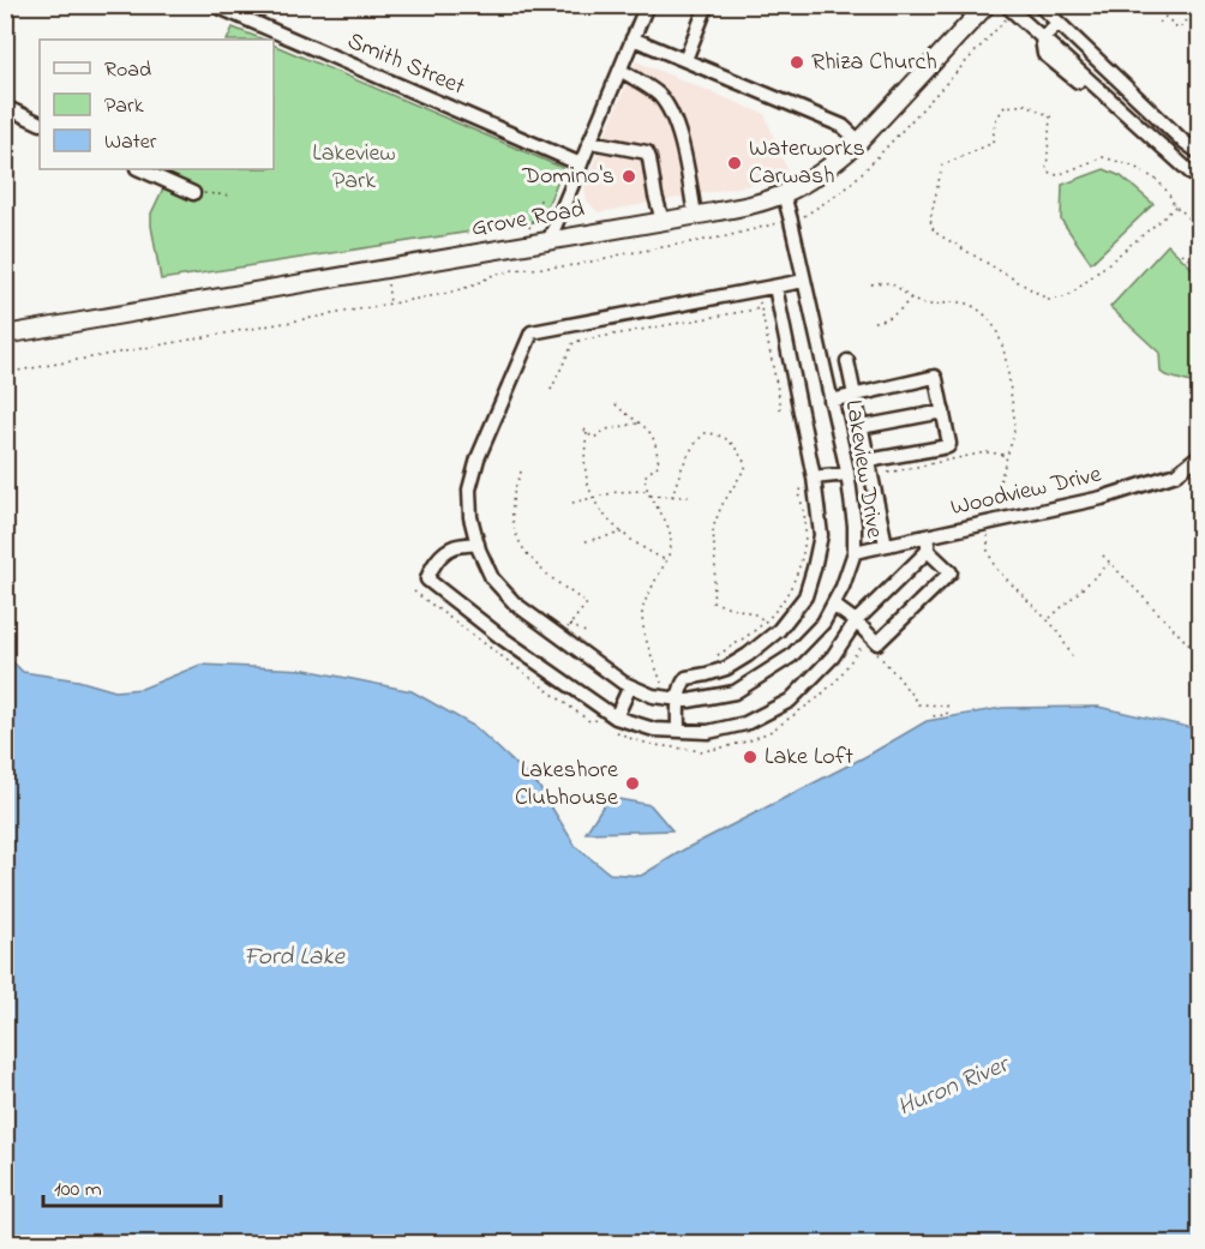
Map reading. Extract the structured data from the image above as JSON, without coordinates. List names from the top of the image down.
{
  "streets": {
    "main road": ["Grove Road"],
    "street": ["Smith Street", "Lakeview Drive", "Woodview Drive"]
  },
  "crossings": [
    ["Lakeview Drive", "Woodview Drive"]
  ],
  "water": ["Ford Lake", "Huron River"],
  "parks": ["Lakeview Park"],
  "places": [
    "Rhiza Church",
    "Waterworks Carwash",
    "Domino's",
    "Lake Loft",
    "Lakeshore Clubhouse"
  ],
  "legend": ["Road", "Park", "Water"],
  "scale_bar": "100 m"
}
